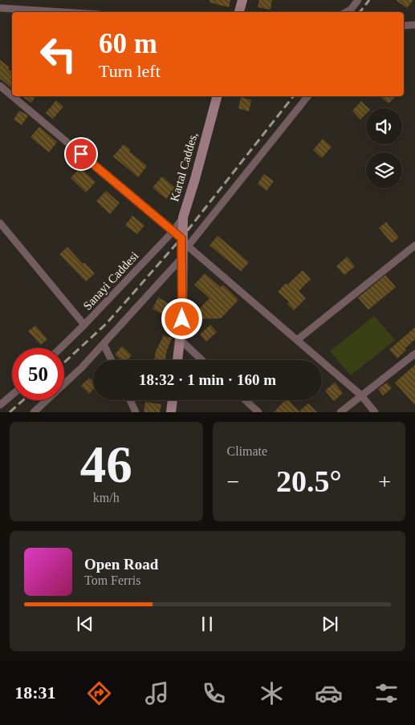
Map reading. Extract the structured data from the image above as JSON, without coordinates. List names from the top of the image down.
{
  "streets": {
    "main road": ["Kartal Caddes,"],
    "street": ["Sanayi Caddesi"]
  },
  "crossings": [
    ["Kartal Caddes,", "Sanayi Caddesi"]
  ],
  "page": {
    "turn": ["60 m", "Turn left"],
    "limit": "50",
    "trip": "18:32 · 1 min · 160 m",
    "tile": [
      ["46", "km/h"],
      "Climate"
    ],
    "heat": ["−", "20.5°", "+"],
    "song": ["Open Road", "Tom Ferris"],
    "tabs": "18:31"
  }
}
